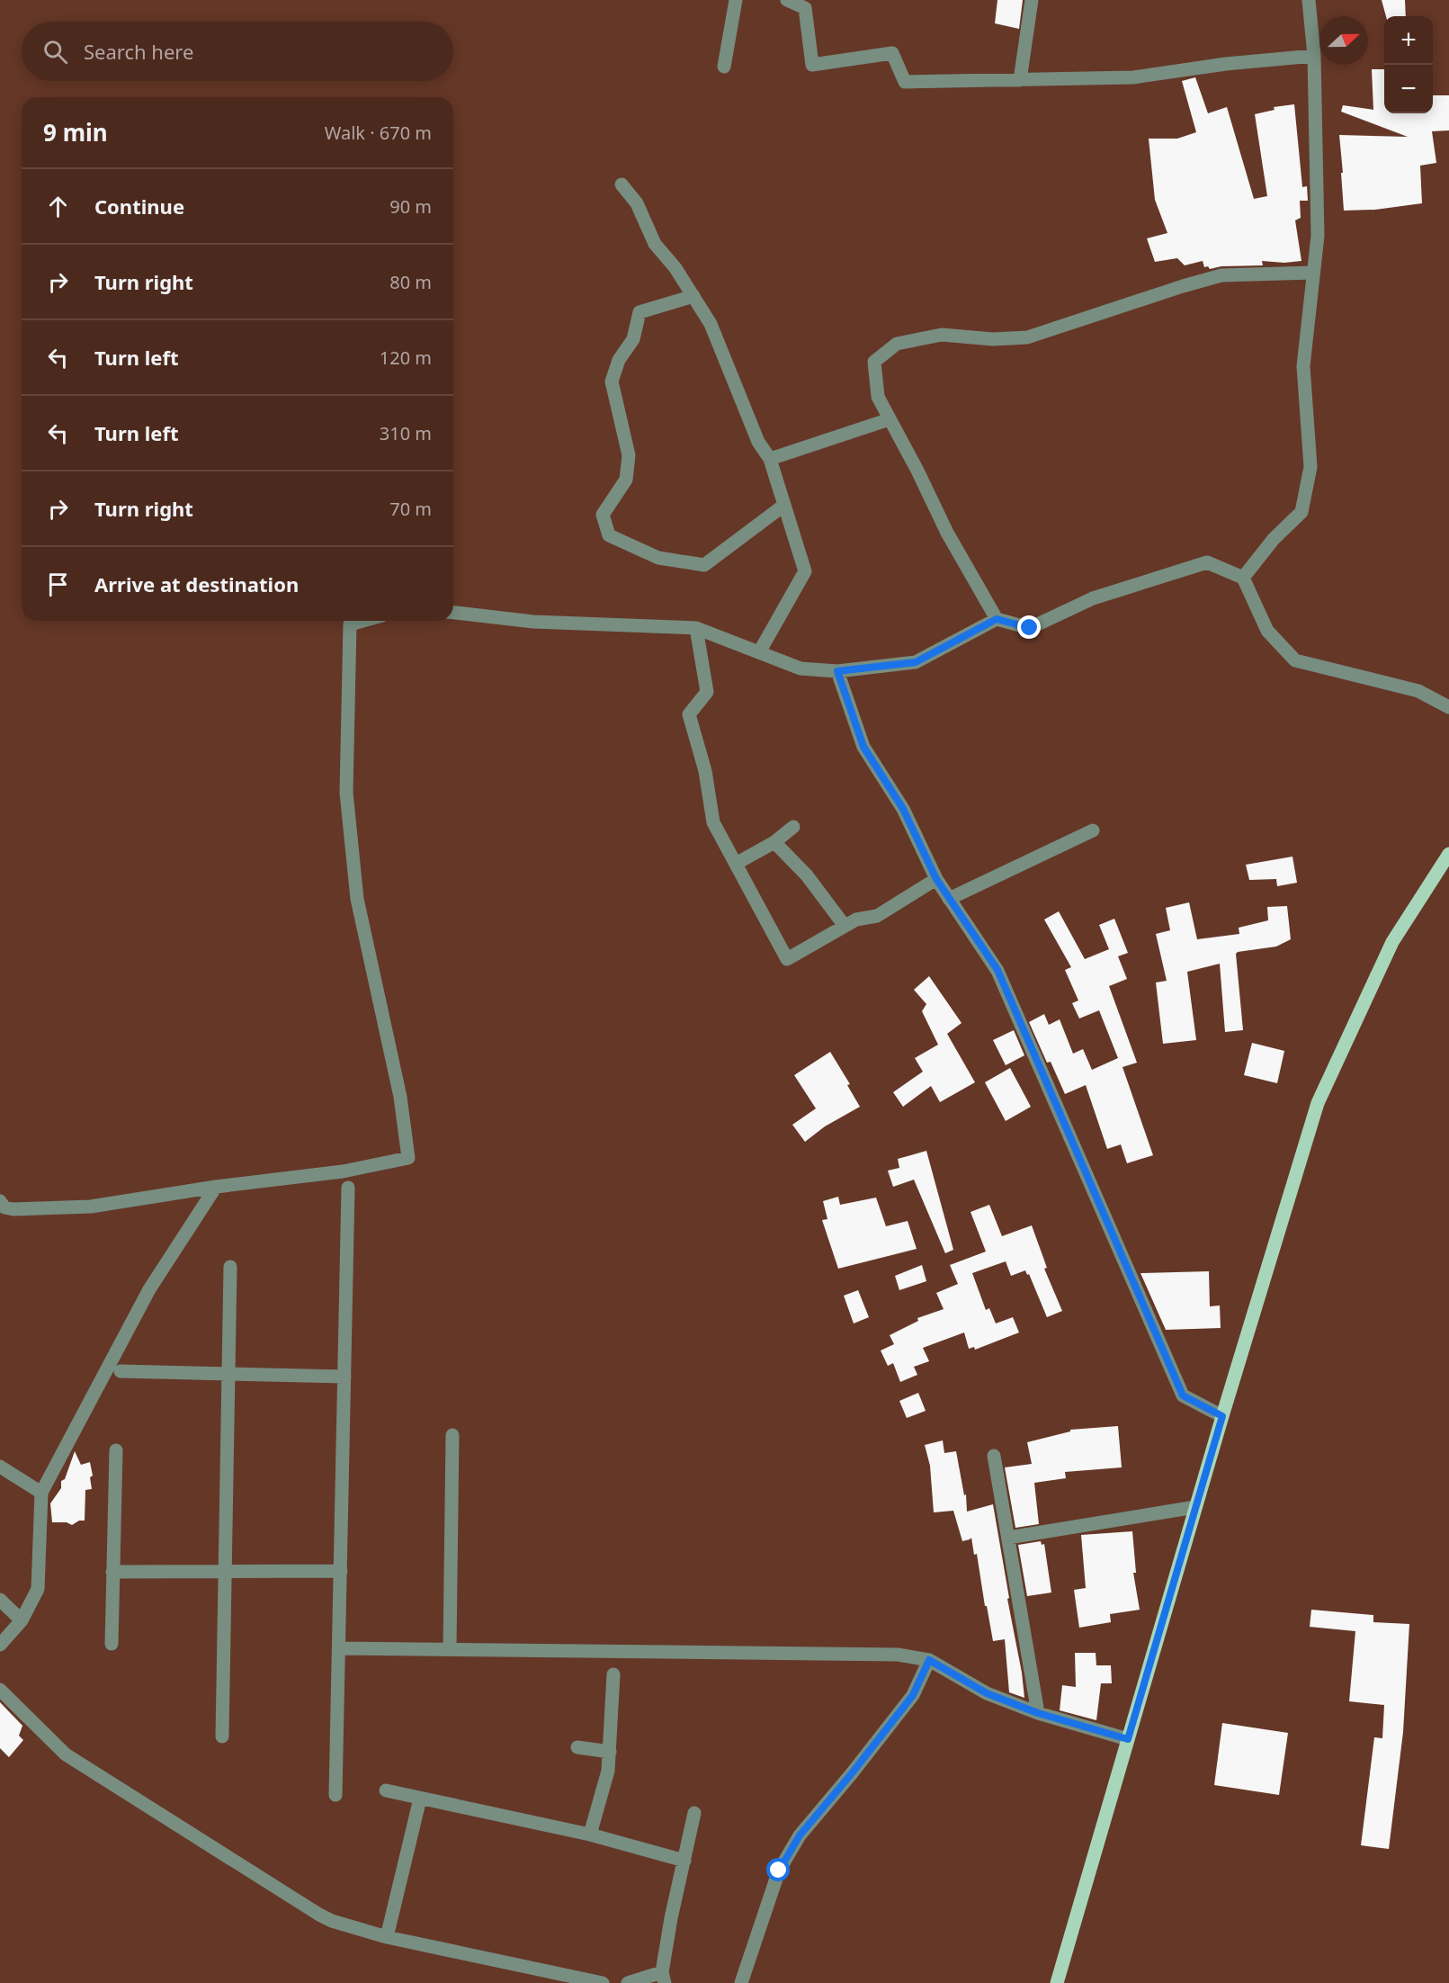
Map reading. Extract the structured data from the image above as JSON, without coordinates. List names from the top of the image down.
{
  "north": "right",
  "page": {
    "map_buttons": ["+", "−"],
    "search": "Search here",
    "heading": ["9 min", "Walk · 670 m"],
    "list": [
      ["Continue", "90 m"],
      ["Turn right", "80 m"],
      ["Turn left", "120 m"],
      ["Turn left", "310 m"],
      ["Turn right", "70 m"],
      "Arrive at destination"
    ]
  }
}
